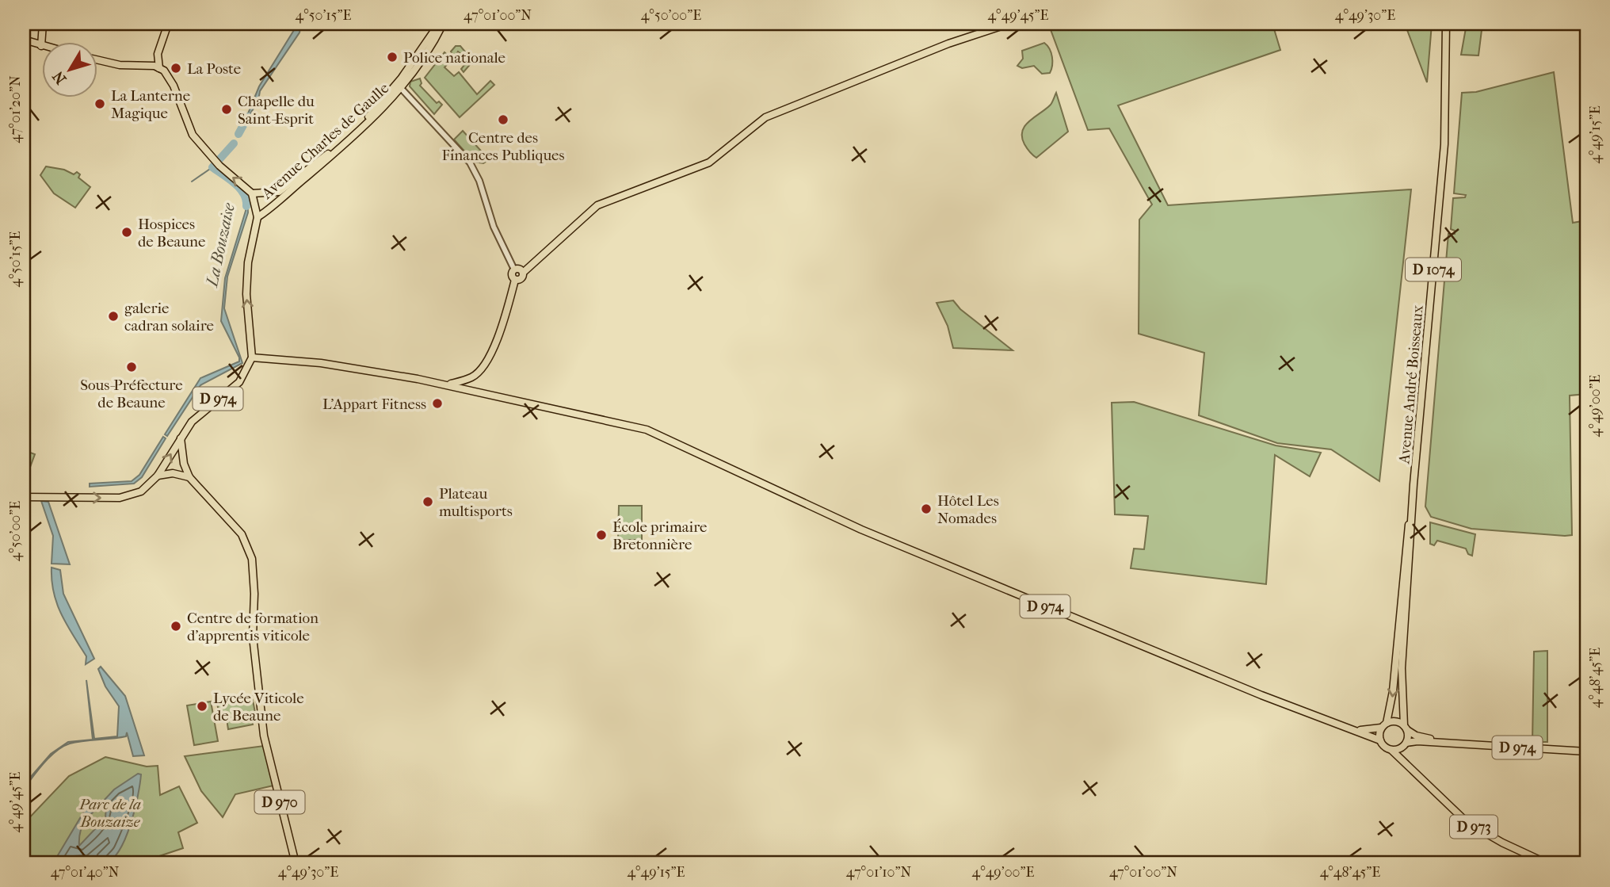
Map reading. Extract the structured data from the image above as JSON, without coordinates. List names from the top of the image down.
{
  "streets": {
    "main road": [
      "Avenue Charles de Gaulle",
      "D 1074",
      "Avenue André Boisseaux",
      "D 974",
      "D 970",
      "D 973"
    ]
  },
  "crossings": [
    ["Avenue André Boisseaux", "D 974"],
    ["Avenue André Boisseaux", "D 973"],
    ["D 974", "D 973"]
  ],
  "water": ["La Bouzaise"],
  "parks": ["Parc de la Bouzaize"],
  "places": [
    "Police nationale",
    "La Poste",
    "La Lanterne Magique",
    "Chapelle du Saint-Esprit",
    "Centre des Finances Publiques",
    "Hospices de Beaune",
    "galerie cadran solaire",
    "Sous-Préfecture de Beaune",
    "L'Appart Fitness",
    "Plateau multisports",
    "Hôtel Les Nomades",
    "École primaire Bretonnière",
    "Centre de formation d'apprentis viticole",
    "Lycée Viticole de Beaune"
  ],
  "north": "bottom left",
  "coordinates": [
    "4°50'15\"E",
    "47°01'00\"N",
    "4°50'00\"E",
    "4°49'45\"E",
    "4°49'30\"E",
    "47°01'20\"N",
    "4°49'15\"E",
    "4°49'00\"E",
    "4°48'45\"E",
    "47°01'40\"N",
    "47°01'10\"N"
  ]
}
